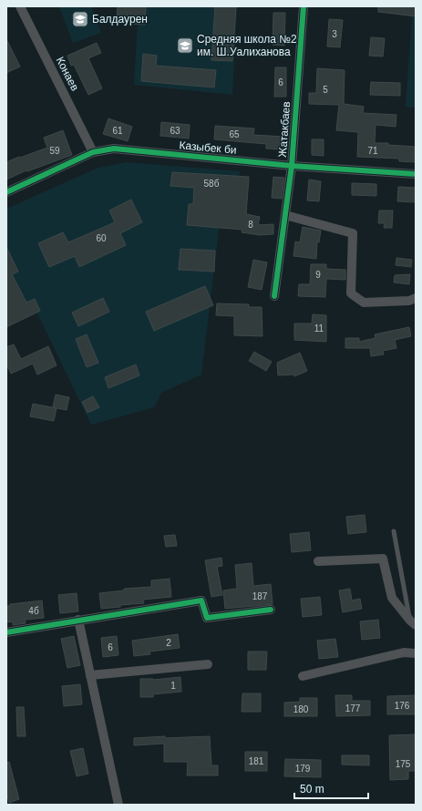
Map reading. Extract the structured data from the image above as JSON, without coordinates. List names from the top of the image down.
{
  "streets": {
    "street": ["Конаев", "Жатакбаев", "Казыбек би"]
  },
  "crossings": [
    ["Конаев", "Казыбек би"],
    ["Жатакбаев", "Казыбек би"]
  ],
  "places": {
    "school or university": ["Балдаурен", "Средняя школа №2 им. Ш.Уалиханова"]
  },
  "house_numbers": [
    "3",
    "6",
    "5",
    "61",
    "63",
    "65",
    "59",
    "71",
    "58б",
    "8",
    "60",
    "9",
    "11",
    "187",
    "4б",
    "2",
    "6",
    "1",
    "176",
    "177",
    "180",
    "181",
    "175",
    "179"
  ],
  "scale_bar": "50 m"
}
